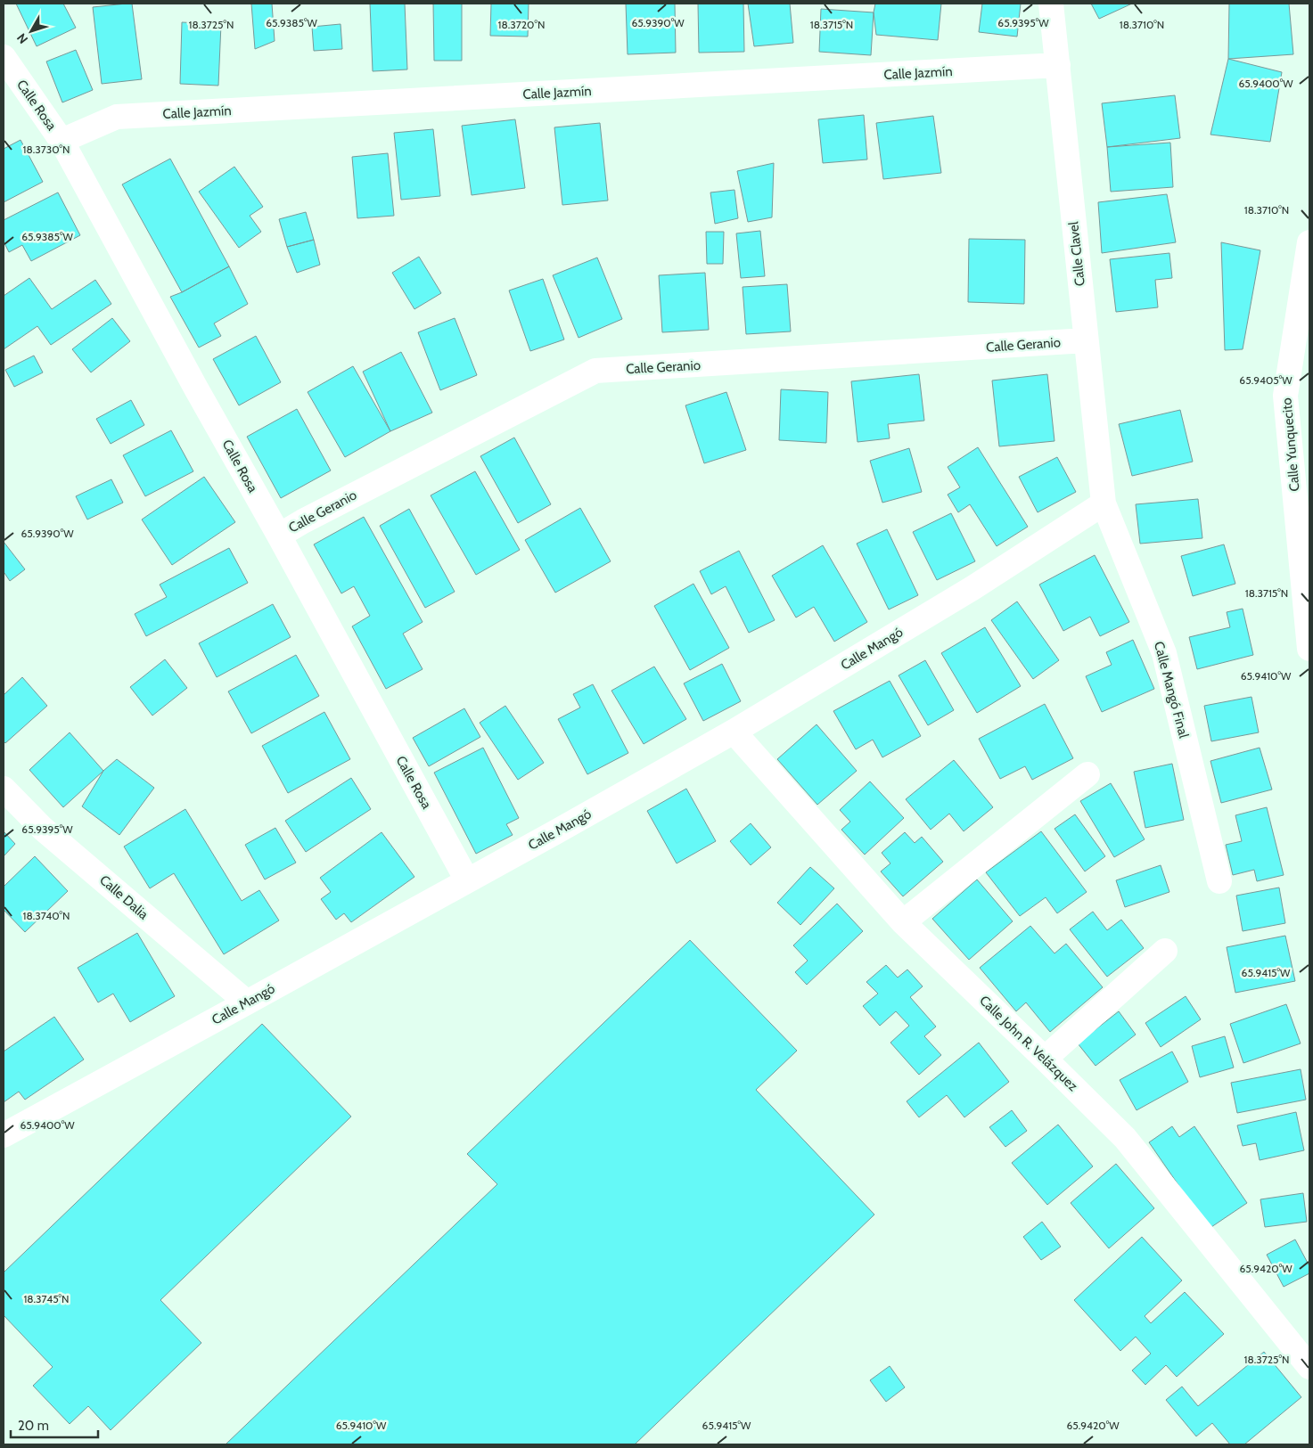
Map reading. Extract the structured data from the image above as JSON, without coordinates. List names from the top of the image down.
{
  "streets": {
    "street": [
      "Calle Jazmín",
      "Calle Rosa",
      "Calle Clavel",
      "Calle Geranio",
      "Calle Yunquecito",
      "Calle Mangó",
      "Calle Mangó Final",
      "Calle Dalia",
      "Calle John R. Velázquez"
    ]
  },
  "crossings": [
    ["Calle Jazmín", "Calle Rosa"],
    ["Calle Jazmín", "Calle Clavel"],
    ["Calle Rosa", "Calle Geranio"],
    ["Calle Rosa", "Calle Mangó"],
    ["Calle Clavel", "Calle Geranio"],
    ["Calle Clavel", "Calle Mangó"],
    ["Calle Clavel", "Calle Mangó Final"],
    ["Calle Mangó", "Calle Mangó Final"],
    ["Calle Mangó", "Calle Dalia"],
    ["Calle Mangó", "Calle John R. Velázquez"]
  ],
  "scale_bar": "20 m",
  "north": "bottom left",
  "coordinates": [
    "65.9385°W",
    "65.9390°W",
    "65.9395°W",
    "18.3710°N",
    "18.3725°N",
    "18.3720°N",
    "18.3715°N",
    "65.9400°W",
    "18.3730°N",
    "65.9405°W",
    "65.9410°W",
    "18.3740°N",
    "65.9415°W",
    "65.9420°W",
    "18.3745°N"
  ]
}
